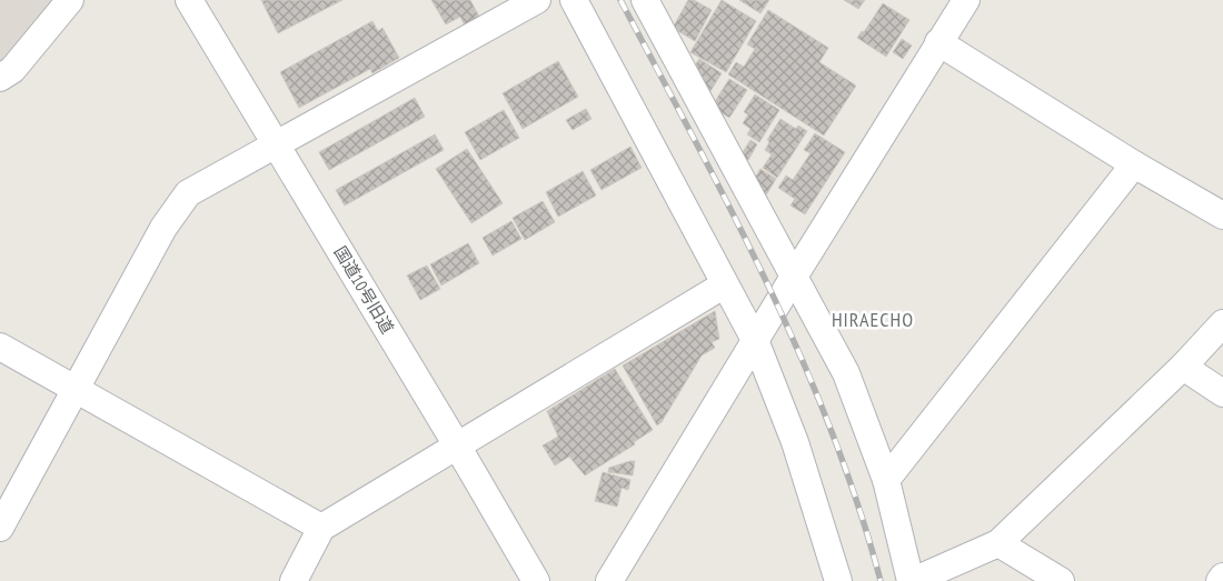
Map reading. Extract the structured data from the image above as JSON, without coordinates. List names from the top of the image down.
{
  "streets": {
    "street": ["国道10号旧道"]
  },
  "districts": ["HIRAECHO"]
}
